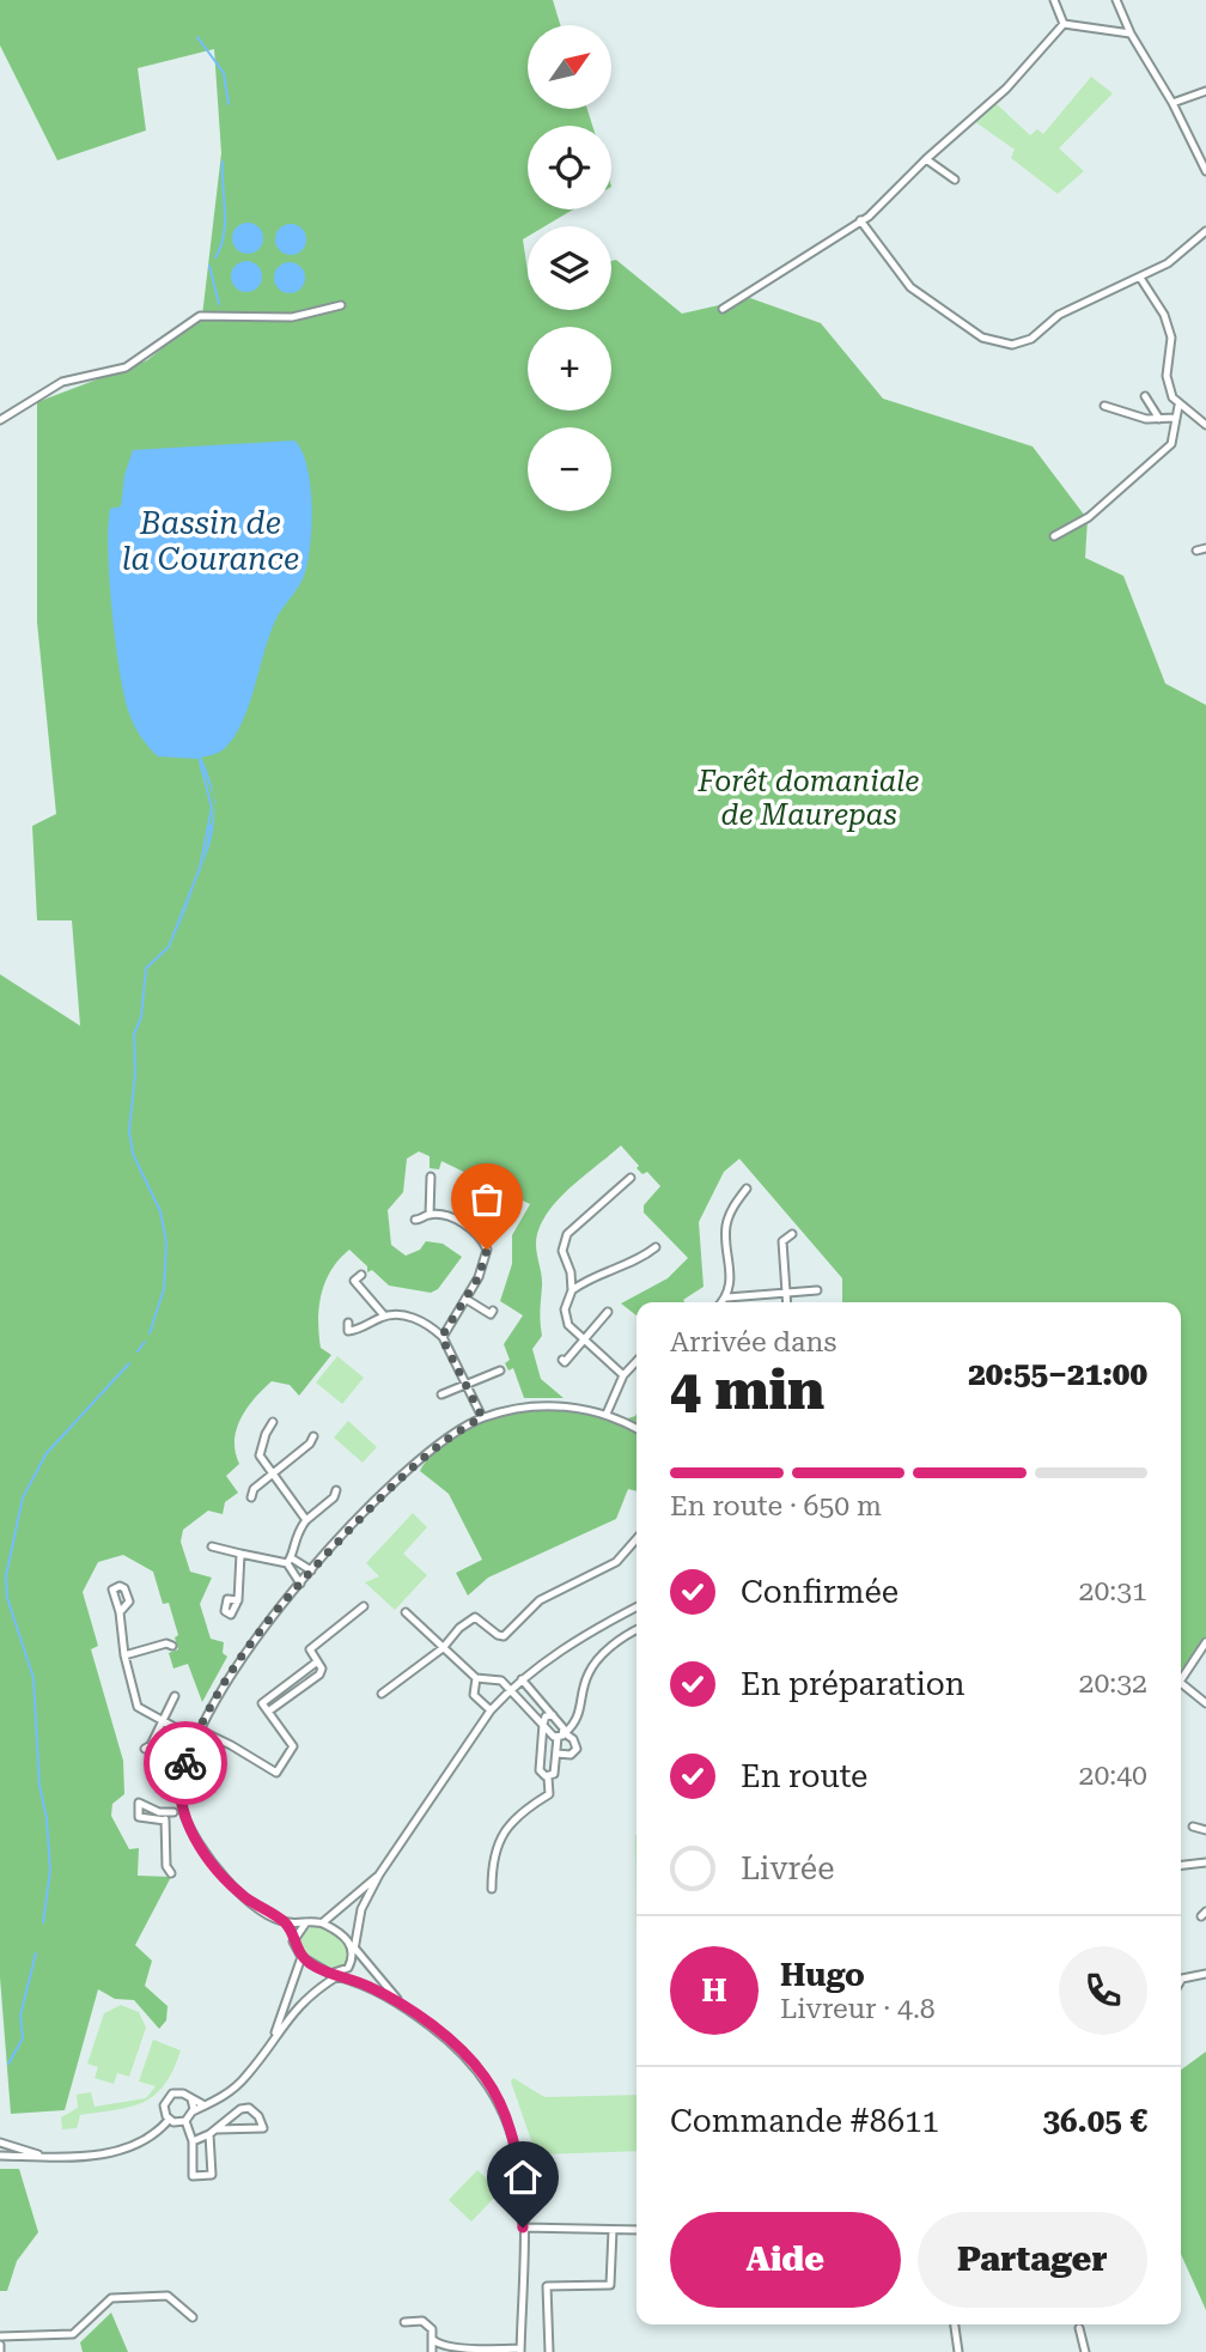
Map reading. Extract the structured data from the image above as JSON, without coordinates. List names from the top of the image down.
{
  "water": ["Bassin de la Courance"],
  "parks": ["Forêt domaniale de Maurepas"],
  "north": "top right",
  "page": {
    "map_buttons": ["+", "−"],
    "heading": ["4 min", "Arrivée dans", "20:55–21:00"],
    "panel": [
      "Hugo",
      "Livreur · 4.8",
      "Commande #8611",
      "36.05 €"
    ],
    "bar": "En route · 650 m",
    "list": [
      ["Confirmée", "20:31"],
      ["En préparation", "20:32"],
      ["En route", "20:40"],
      "Livrée"
    ],
    "round": "H",
    "buttons": ["Aide", "Partager"]
  }
}
